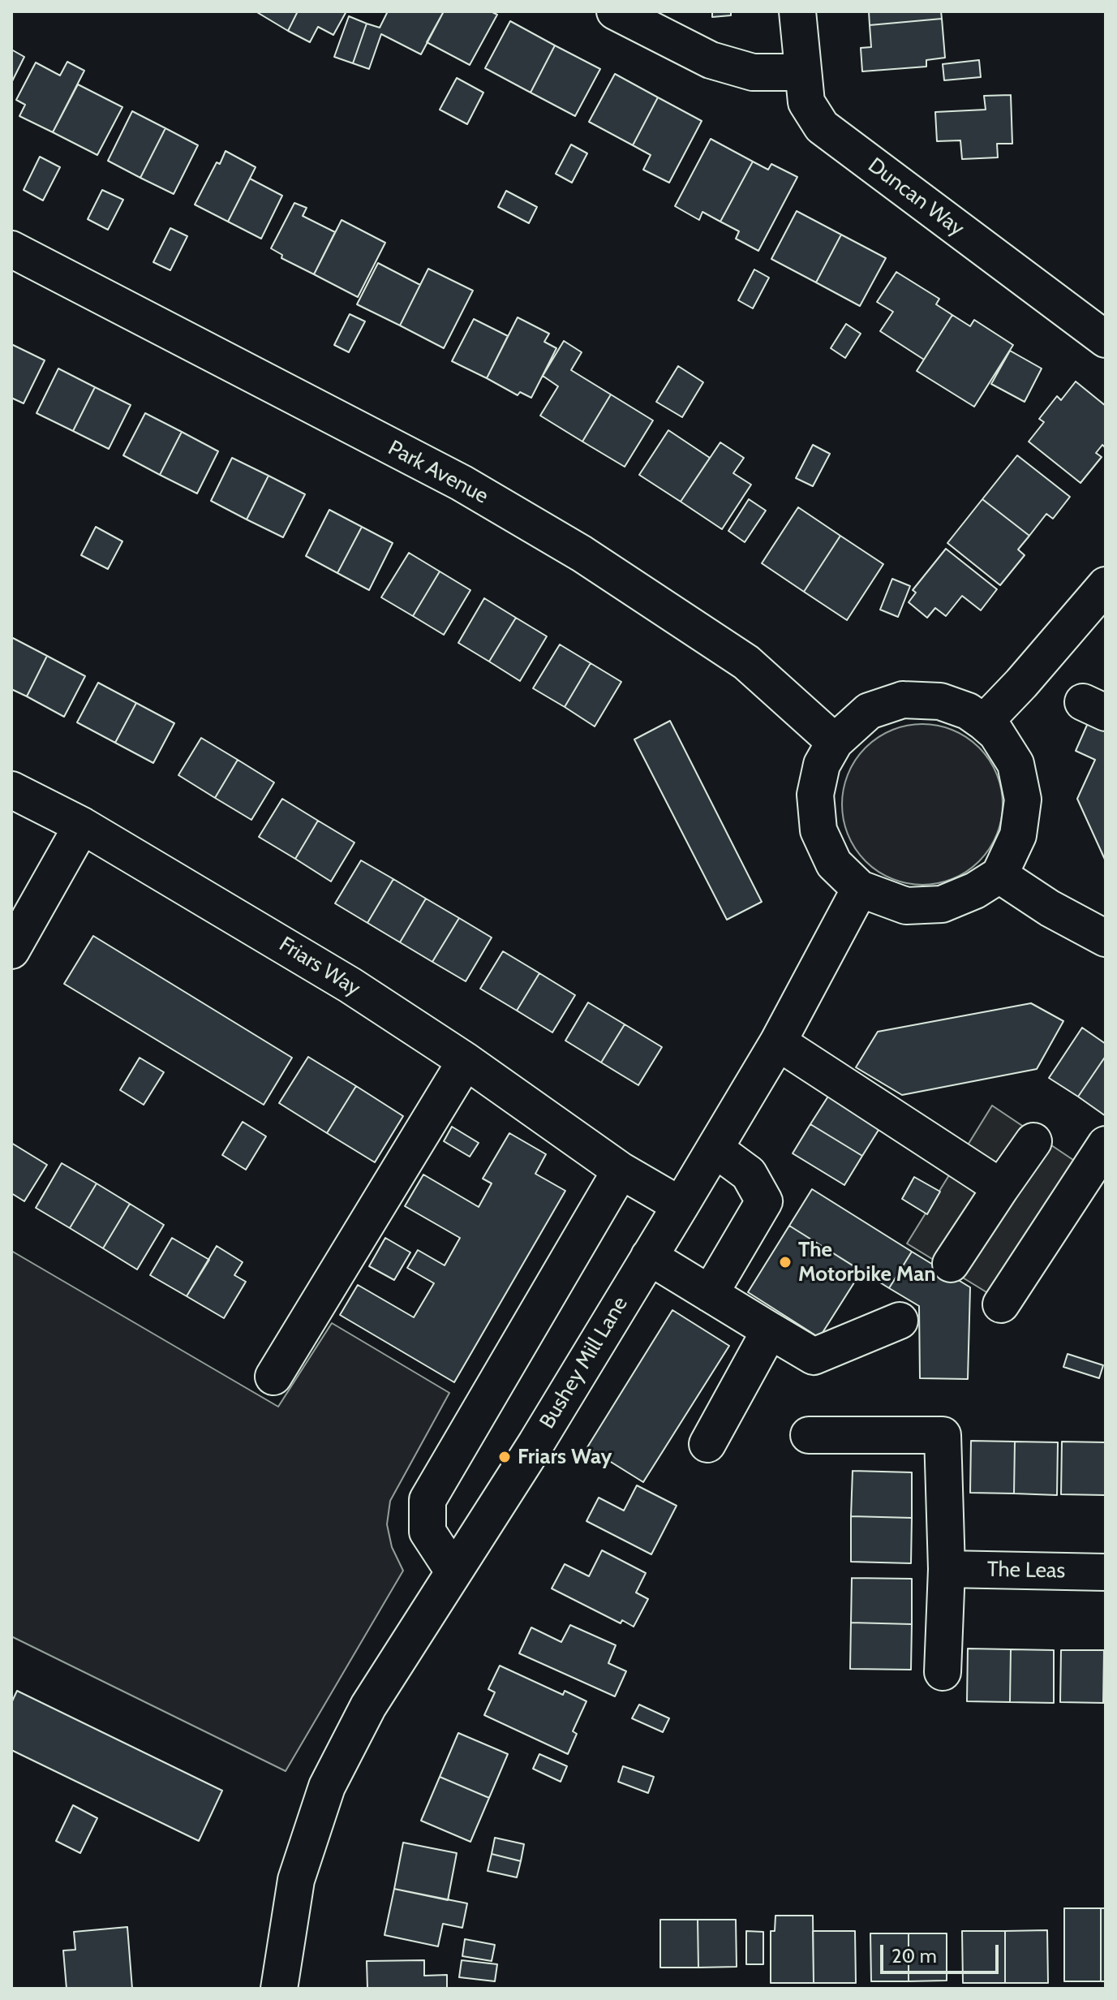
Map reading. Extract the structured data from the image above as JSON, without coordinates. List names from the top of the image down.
{
  "streets": {
    "street": [
      "Duncan Way",
      "Park Avenue",
      "Friars Way",
      "Bushey Mill Lane",
      "The Leas"
    ]
  },
  "crossings": [
    ["Park Avenue", "Bushey Mill Lane"],
    ["Friars Way", "Bushey Mill Lane"]
  ],
  "places": ["The Motorbike Man", "Friars Way"],
  "scale_bar": "20 m"
}
